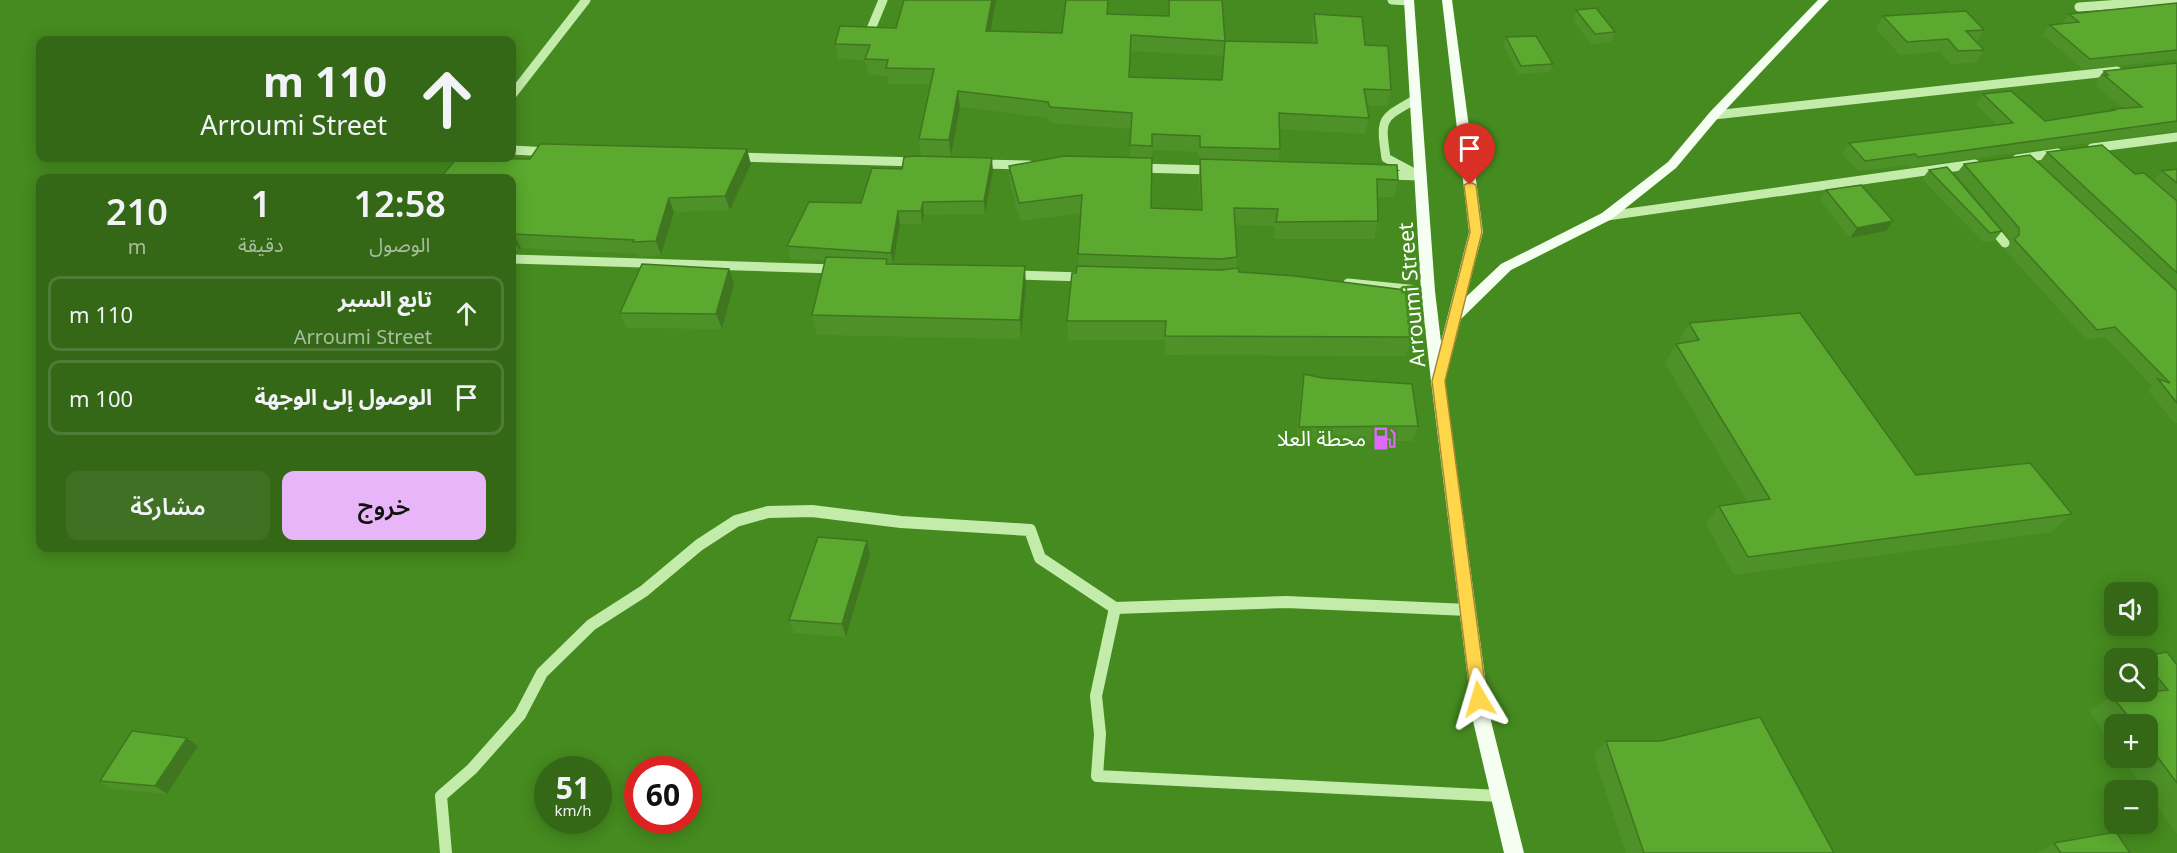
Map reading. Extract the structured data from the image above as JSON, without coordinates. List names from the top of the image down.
{
  "streets": {
    "main road": ["Arroumi Street"]
  },
  "places": {
    "fuel station": ["محطة العلا"]
  },
  "page": {
    "turn": ["110 m", "Arroumi Street"],
    "eta": [
      "12:58",
      "الوصول",
      "1",
      "دقيقة",
      "210",
      "m"
    ],
    "list": [
      {
        "name": "تابع السير",
        "note": "Arroumi Street",
        "value": "110 m"
      },
      {
        "name": "الوصول إلى الوجهة",
        "value": "100 m"
      }
    ],
    "buttons": ["خروج", "مشاركة"],
    "map_buttons": ["+", "−"],
    "speed": "51 km/h",
    "limit": "60"
  }
}
